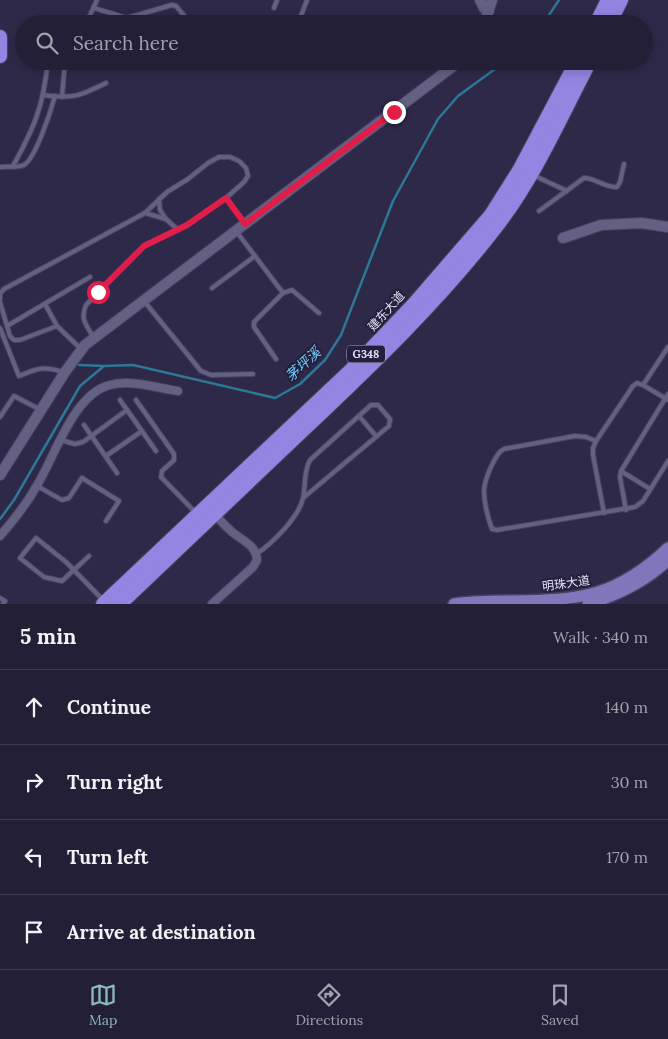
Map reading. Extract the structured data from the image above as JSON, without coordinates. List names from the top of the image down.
{
  "streets": {
    "highway": ["建东大道", "G348"],
    "main road": ["明珠大道"]
  },
  "water": ["茅坪溪"],
  "page": {
    "search": "Search here",
    "heading": ["5 min", "Walk · 340 m"],
    "list": [
      ["Continue", "140 m"],
      ["Turn right", "30 m"],
      ["Turn left", "170 m"],
      "Arrive at destination"
    ],
    "nav": ["Map", "Directions", "Saved"]
  }
}
